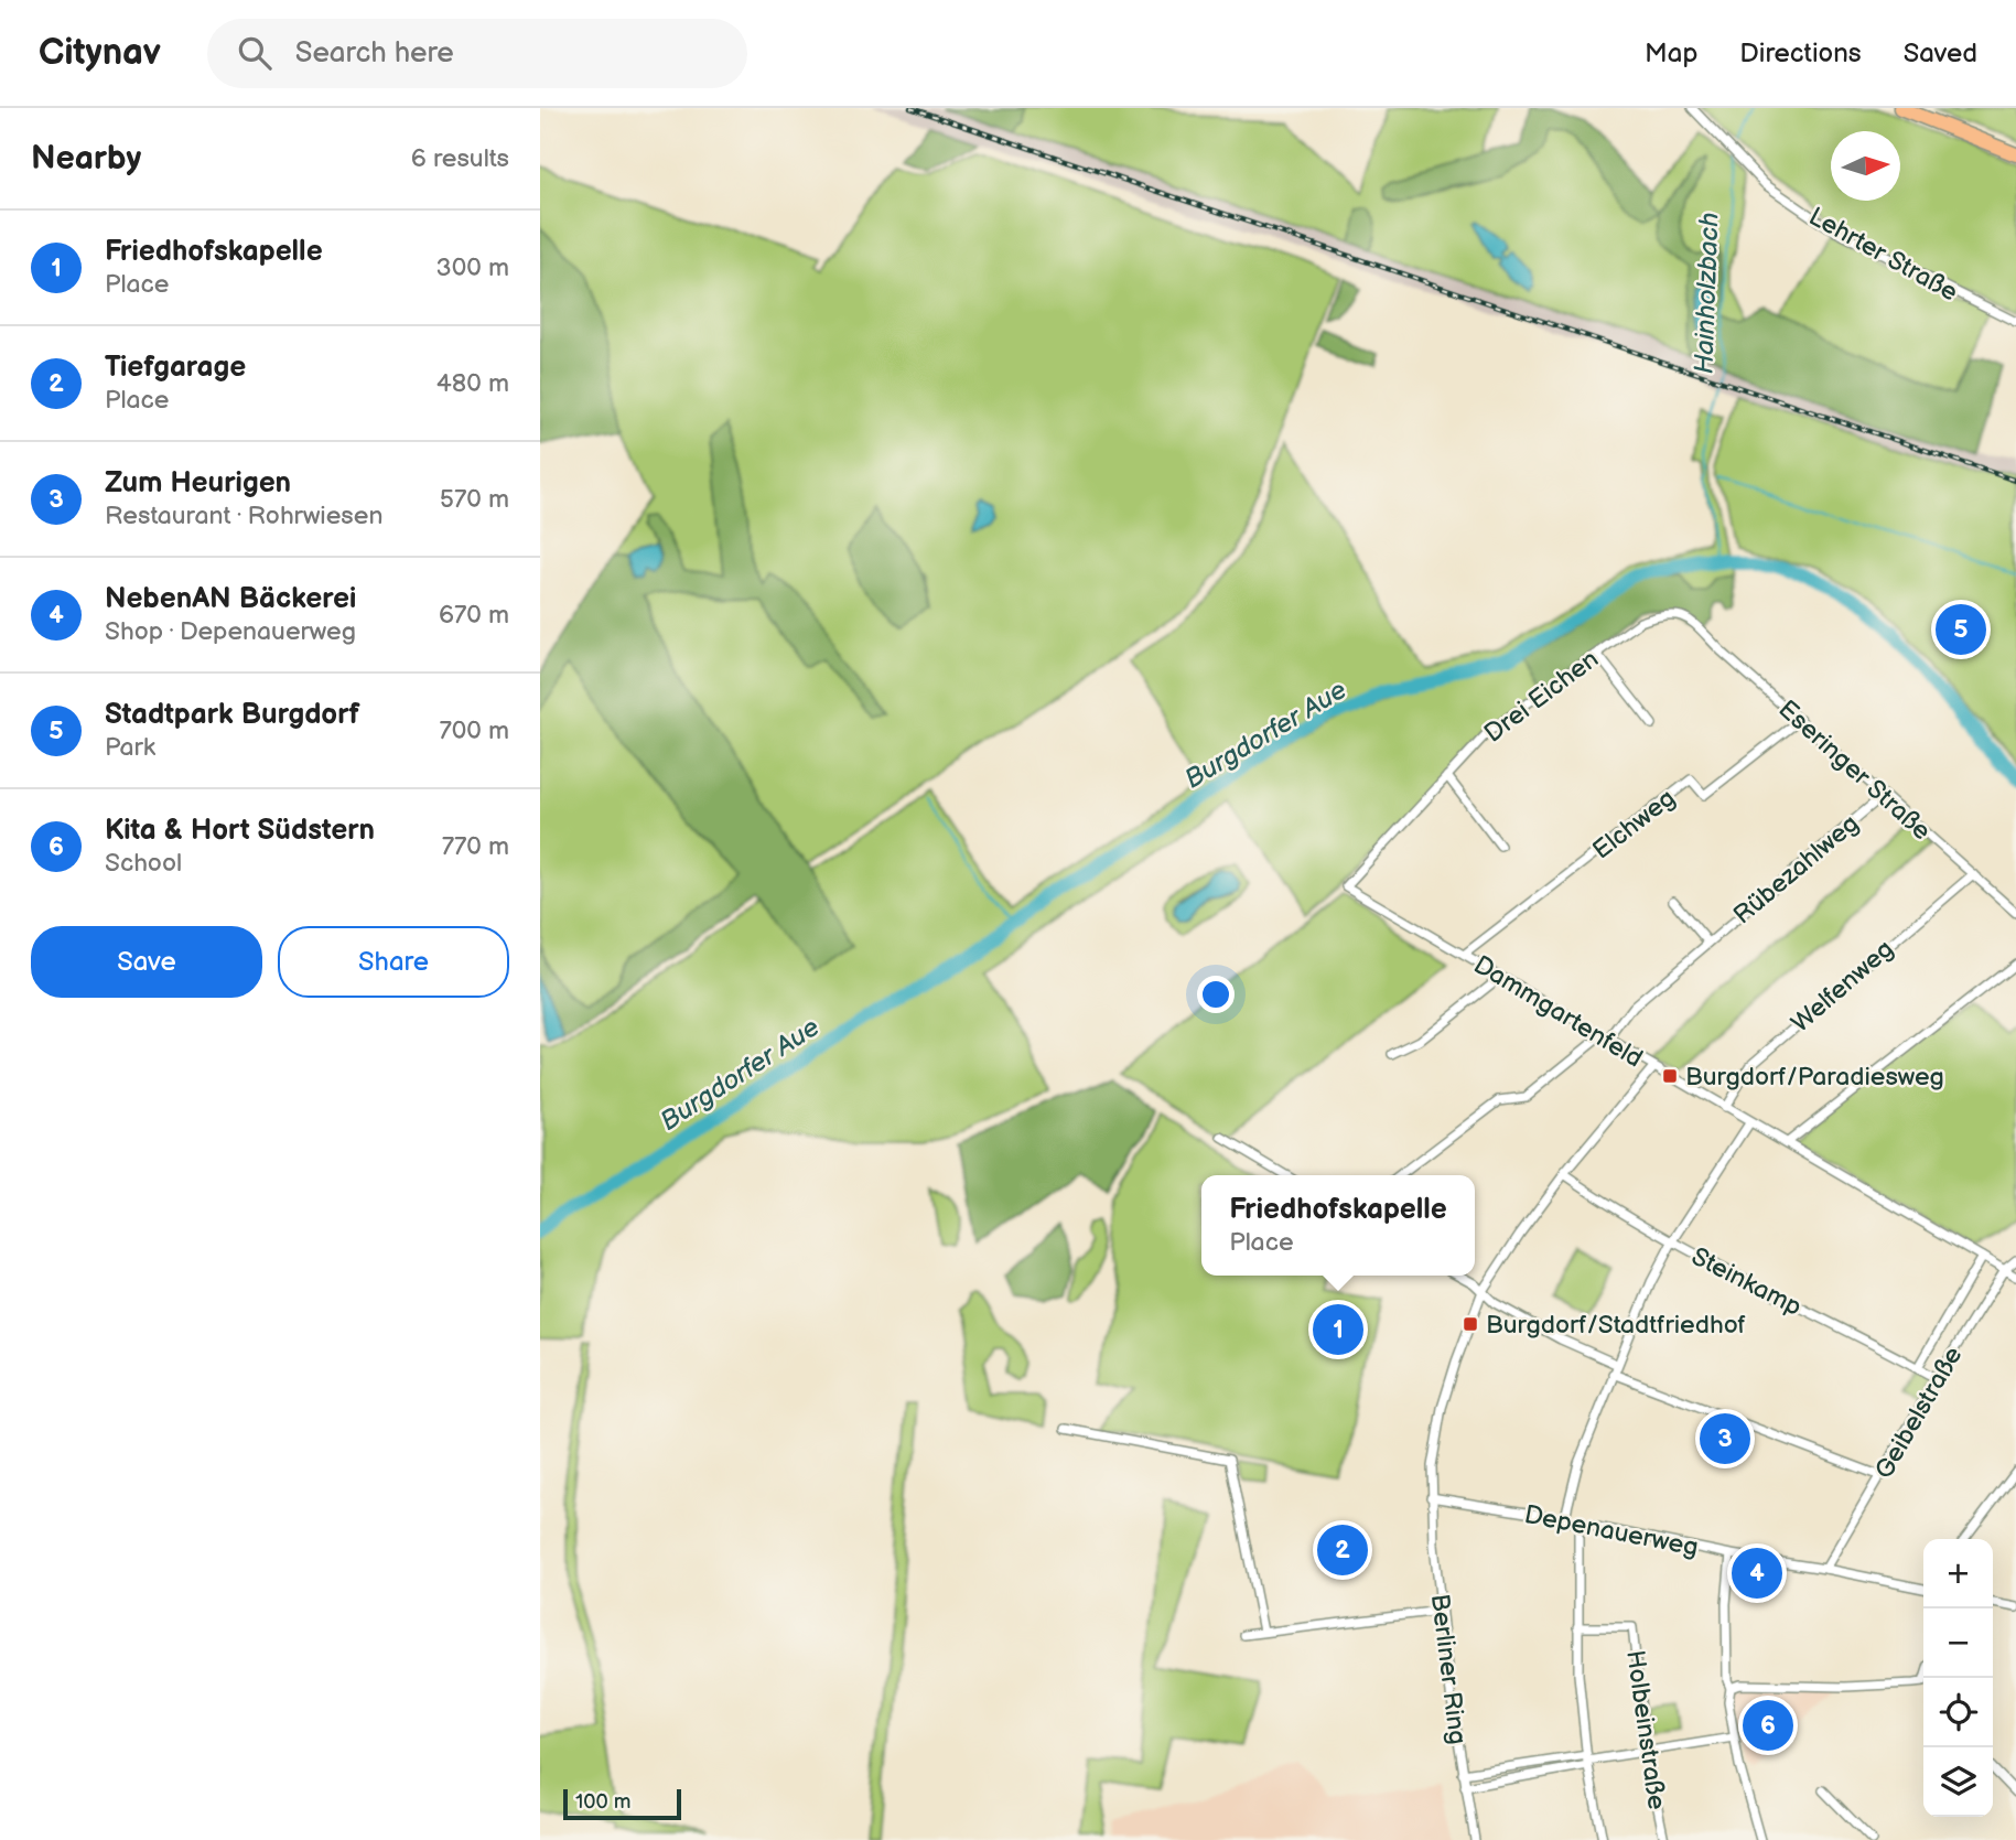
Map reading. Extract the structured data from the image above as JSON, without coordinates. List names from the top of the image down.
{
  "streets": {
    "street": [
      "Lehrter Straße",
      "Drei Eichen",
      "Eseringer Straße",
      "Elchweg",
      "Rübezahlweg",
      "Welfenweg",
      "Dammgartenfeld",
      "Steinkamp",
      "Geibelstraße",
      "Depenauerweg",
      "Berliner Ring",
      "Holbeinstraße"
    ]
  },
  "crossings": [
    ["Drei Eichen", "Eseringer Straße"],
    ["Drei Eichen", "Dammgartenfeld"],
    ["Eseringer Straße", "Elchweg"],
    ["Eseringer Straße", "Rübezahlweg"],
    ["Eseringer Straße", "Welfenweg"],
    ["Elchweg", "Dammgartenfeld"],
    ["Rübezahlweg", "Dammgartenfeld"],
    ["Welfenweg", "Dammgartenfeld"],
    ["Dammgartenfeld", "Geibelstraße"],
    ["Dammgartenfeld", "Berliner Ring"],
    ["Steinkamp", "Geibelstraße"],
    ["Steinkamp", "Berliner Ring"],
    ["Geibelstraße", "Depenauerweg"],
    ["Depenauerweg", "Berliner Ring"]
  ],
  "water": ["Hainholzbach", "Burgdorfer Aue"],
  "places": {
    "transit": ["Burgdorf/Paradiesweg", "Burgdorf/Stadtfriedhof"]
  },
  "scale_bar": "100 m",
  "north": "right",
  "page": {
    "header": "Citynav",
    "search": "Search here",
    "nav": ["Map", "Directions", "Saved"],
    "heading": ["Nearby", "6 results"],
    "list": [
      {
        "mark": "1",
        "name": "Friedhofskapelle",
        "note": "Place",
        "value": "300 m"
      },
      {
        "mark": "2",
        "name": "Tiefgarage",
        "note": "Place",
        "value": "480 m"
      },
      {
        "mark": "3",
        "name": "Zum Heurigen",
        "note": "Restaurant · Rohrwiesen",
        "value": "570 m"
      },
      {
        "mark": "4",
        "name": "NebenAN Bäckerei",
        "note": "Shop · Depenauerweg",
        "value": "670 m"
      },
      {
        "mark": "5",
        "name": "Stadtpark Burgdorf",
        "note": "Park",
        "value": "700 m"
      },
      {
        "mark": "6",
        "name": "Kita & Hort Südstern",
        "note": "School",
        "value": "770 m"
      }
    ],
    "pins": [
      "5",
      "1",
      "3",
      "2",
      "4",
      "6"
    ],
    "buttons": ["Save", "Share"],
    "popup": ["Friedhofskapelle", "Place"],
    "map_buttons": ["+", "−"],
    "scale": "100 m"
  }
}
